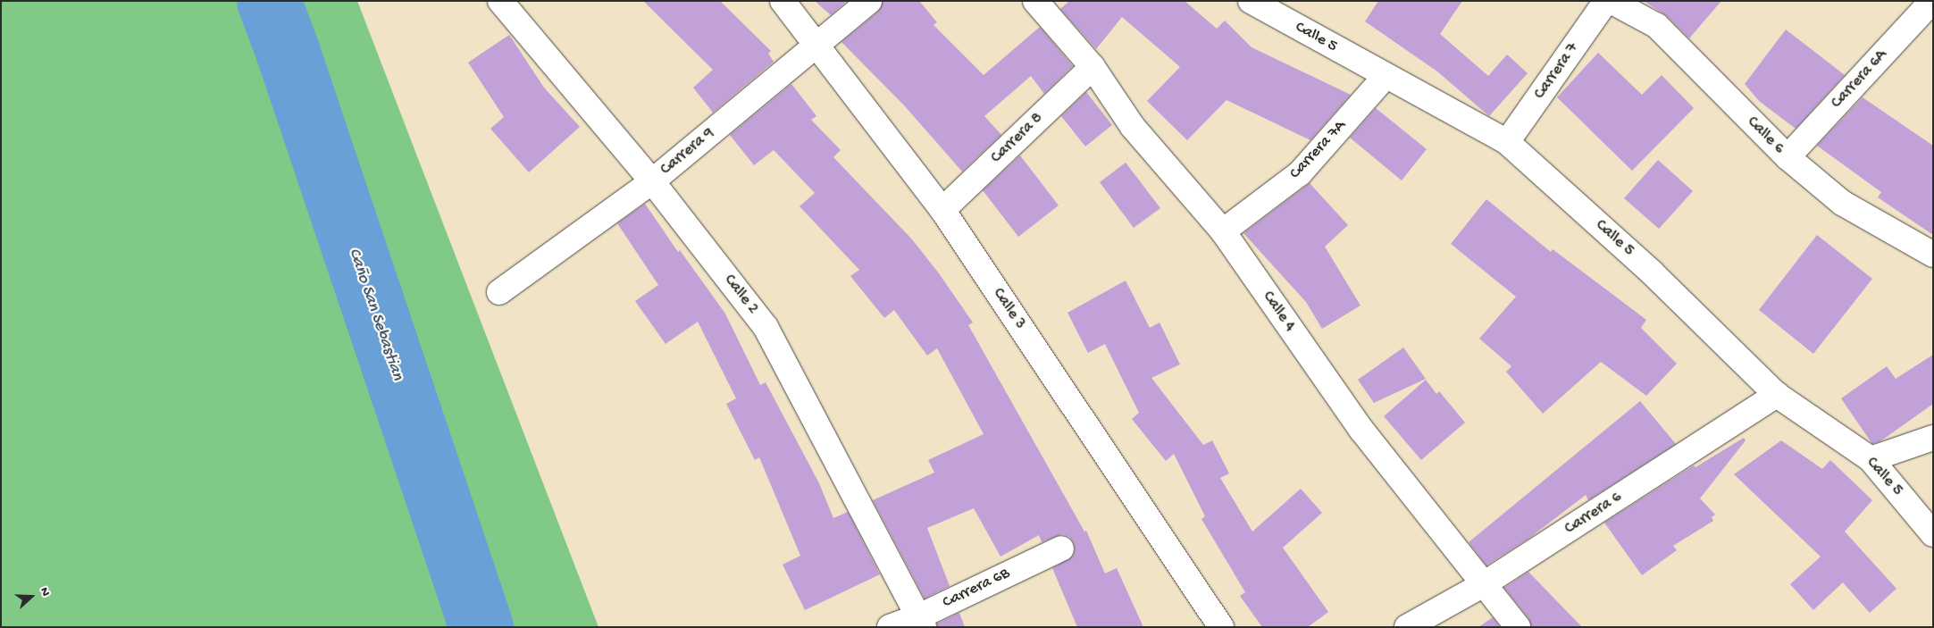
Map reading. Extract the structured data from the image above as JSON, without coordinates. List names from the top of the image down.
{
  "streets": {
    "street": [
      "Calle 5",
      "Carrera 7",
      "Carrera 6A",
      "Calle 6",
      "Carrera 8",
      "Carrera 7A",
      "Carrera 9",
      "Calle 2",
      "Calle 3",
      "Calle 4",
      "Carrera 6",
      "Carrera 6B"
    ]
  },
  "crossings": [
    ["Calle 5", "Carrera 7"],
    ["Calle 5", "Carrera 7A"],
    ["Calle 5", "Carrera 6"],
    ["Carrera 6A", "Calle 6"],
    ["Carrera 8", "Calle 3"],
    ["Carrera 8", "Calle 4"],
    ["Carrera 7A", "Calle 4"],
    ["Carrera 9", "Calle 2"],
    ["Carrera 9", "Calle 3"],
    ["Calle 2", "Carrera 6B"],
    ["Calle 4", "Carrera 6"]
  ],
  "water": ["Caño San Sebastian"],
  "north": "right"
}
